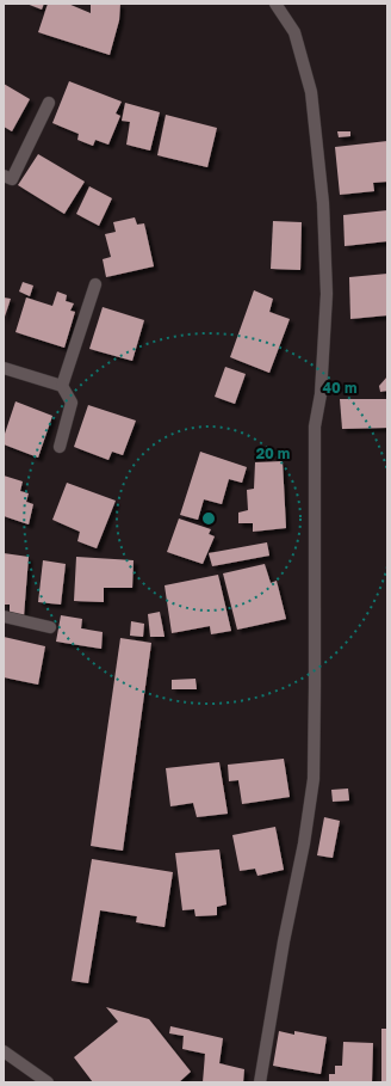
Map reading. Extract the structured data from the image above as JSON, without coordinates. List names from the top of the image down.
{
  "rings": ["40 m", "20 m"]
}
